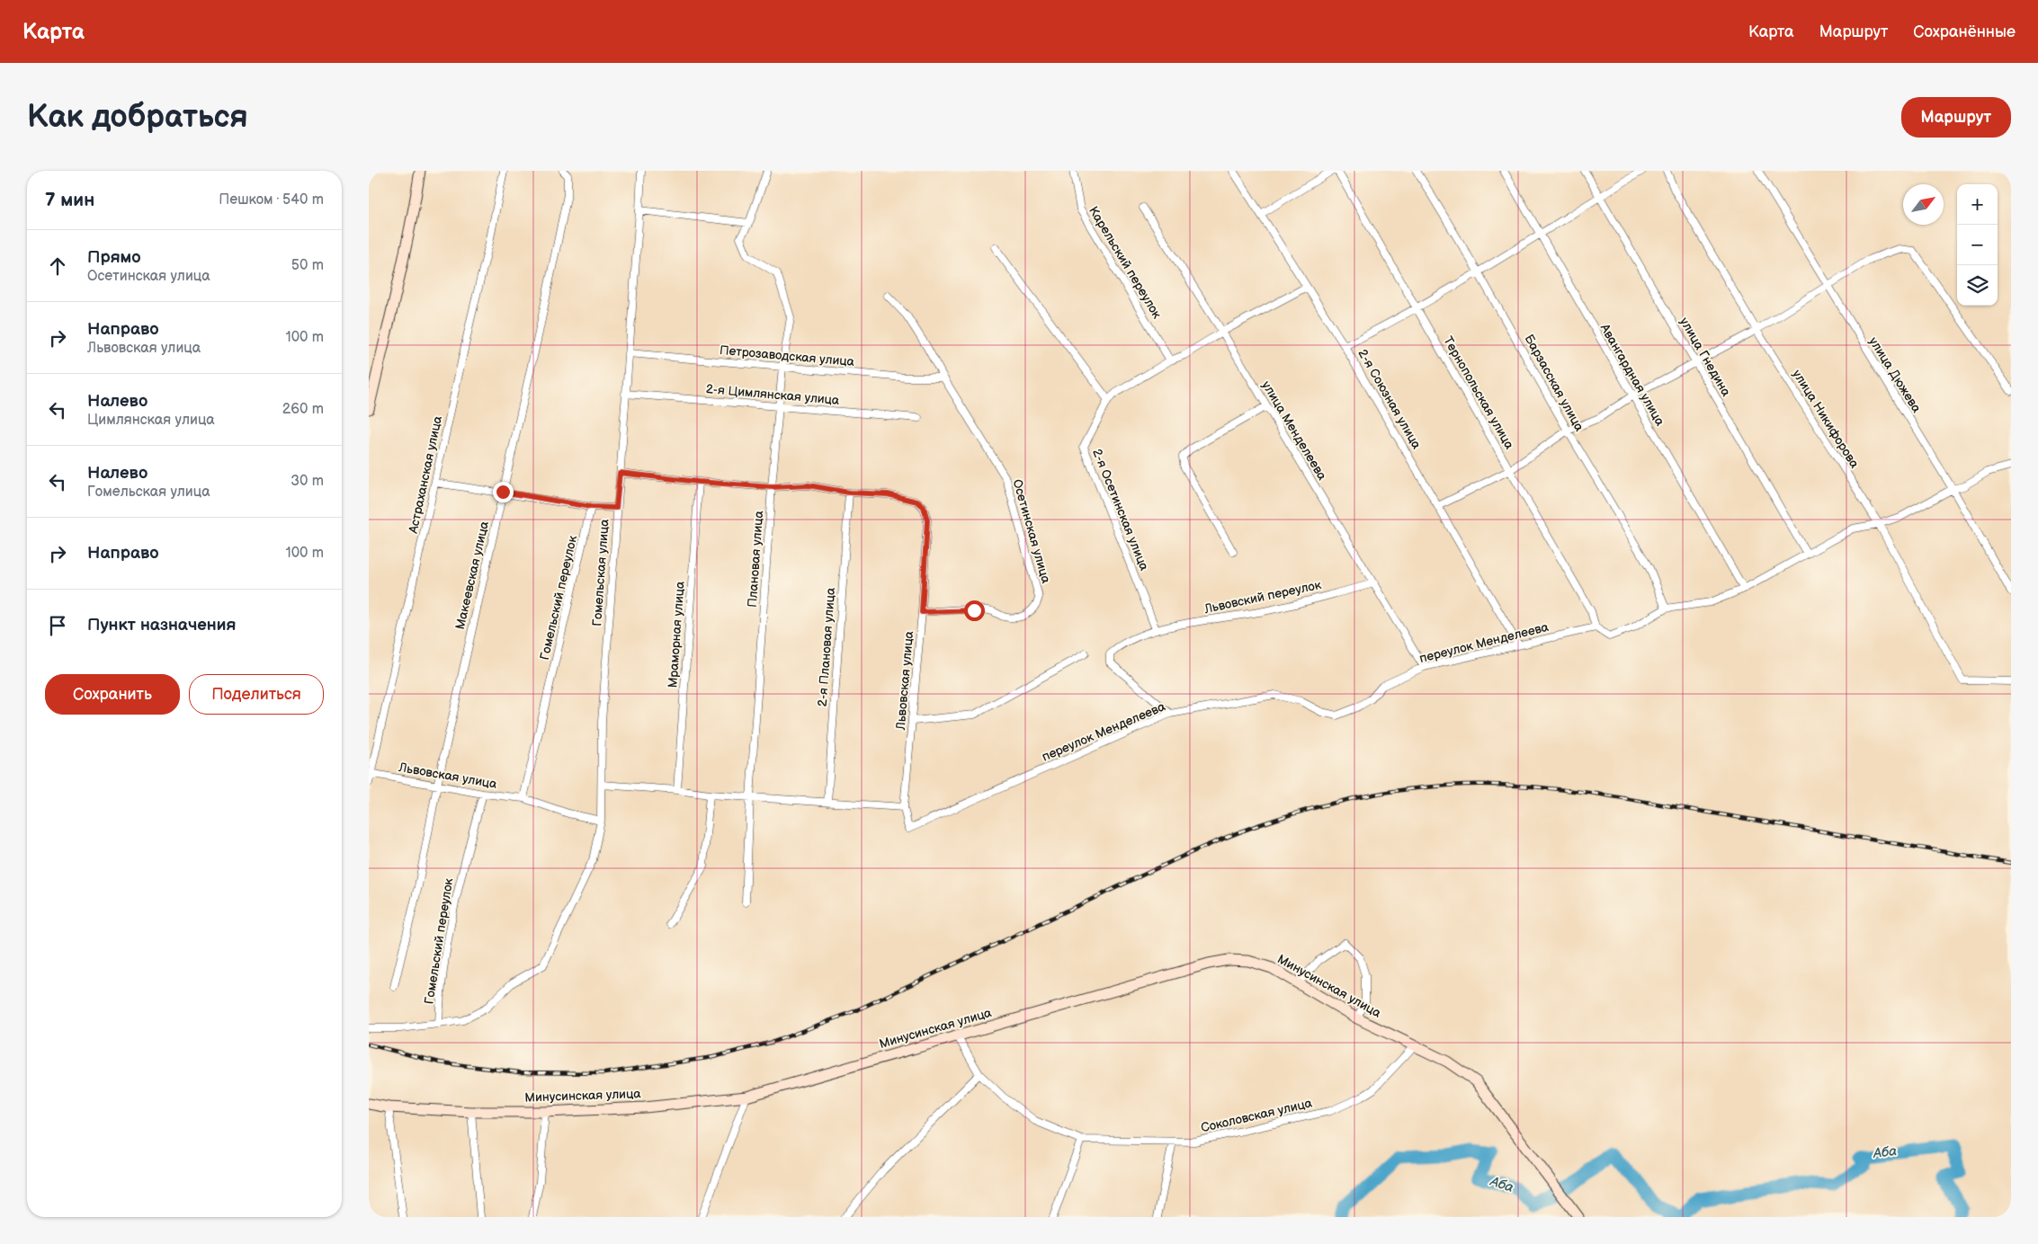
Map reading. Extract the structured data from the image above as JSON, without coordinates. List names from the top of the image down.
{
  "streets": {
    "main road": ["Минусинская улица"],
    "street": [
      "Карельский переулок",
      "Петрозаводская улица",
      "улица Гнедина",
      "Авангардная улица",
      "улица Дюжева",
      "Барзасская улица",
      "Тернопольская улица",
      "2-я Цимлянская улица",
      "2-я Союзная улица",
      "улица Никифорова",
      "улица Менделеева",
      "Астраханская улица",
      "2-я Осетинская улица",
      "Осетинская улица",
      "Плановая улица",
      "Гомельская улица",
      "Макеевская улица",
      "Львовский переулок",
      "Гомельский переулок",
      "Мраморная улица",
      "переулок Менделеева",
      "2-я Плановая улица",
      "Львовская улица",
      "Соколовская улица"
    ]
  },
  "crossings": [
    ["Петрозаводская улица", "Осетинская улица"],
    ["Петрозаводская улица", "Плановая улица"],
    ["Петрозаводская улица", "Гомельская улица"],
    ["Тернопольская улица", "переулок Менделеева"],
    ["2-я Цимлянская улица", "Плановая улица"],
    ["2-я Цимлянская улица", "Гомельская улица"],
    ["2-я Союзная улица", "переулок Менделеева"],
    ["улица Менделеева", "Львовский переулок"],
    ["улица Менделеева", "переулок Менделеева"],
    ["Астраханская улица", "Львовская улица"],
    ["2-я Осетинская улица", "Львовский переулок"],
    ["Осетинская улица", "Львовская улица"],
    ["Гомельская улица", "Гомельский переулок"],
    ["Гомельская улица", "Львовская улица"],
    ["Макеевская улица", "Львовская улица"],
    ["Львовский переулок", "переулок Менделеева"],
    ["Гомельский переулок", "Львовская улица"],
    ["переулок Менделеева", "Львовская улица"],
    ["2-я Плановая улица", "Львовская улица"],
    ["Минусинская улица", "Соколовская улица"]
  ],
  "water": ["Аба"],
  "north": "top right",
  "page": {
    "header": "Карта",
    "nav": ["Карта", "Маршрут", "Сохранённые"],
    "buttons": [
      "Маршрут",
      ["Сохранить", "Поделиться"]
    ],
    "title": "Как добраться",
    "heading": ["7 мин", "Пешком · 540 m"],
    "map_buttons": ["+", "−"],
    "list": [
      ["Прямо", "Осетинская улица", "50 m"],
      ["Направо", "Львовская улица", "100 m"],
      ["Налево", "Цимлянская улица", "260 m"],
      ["Налево", "Гомельская улица", "30 m"],
      ["Направо", "100 m"],
      "Пункт назначения"
    ]
  }
}
